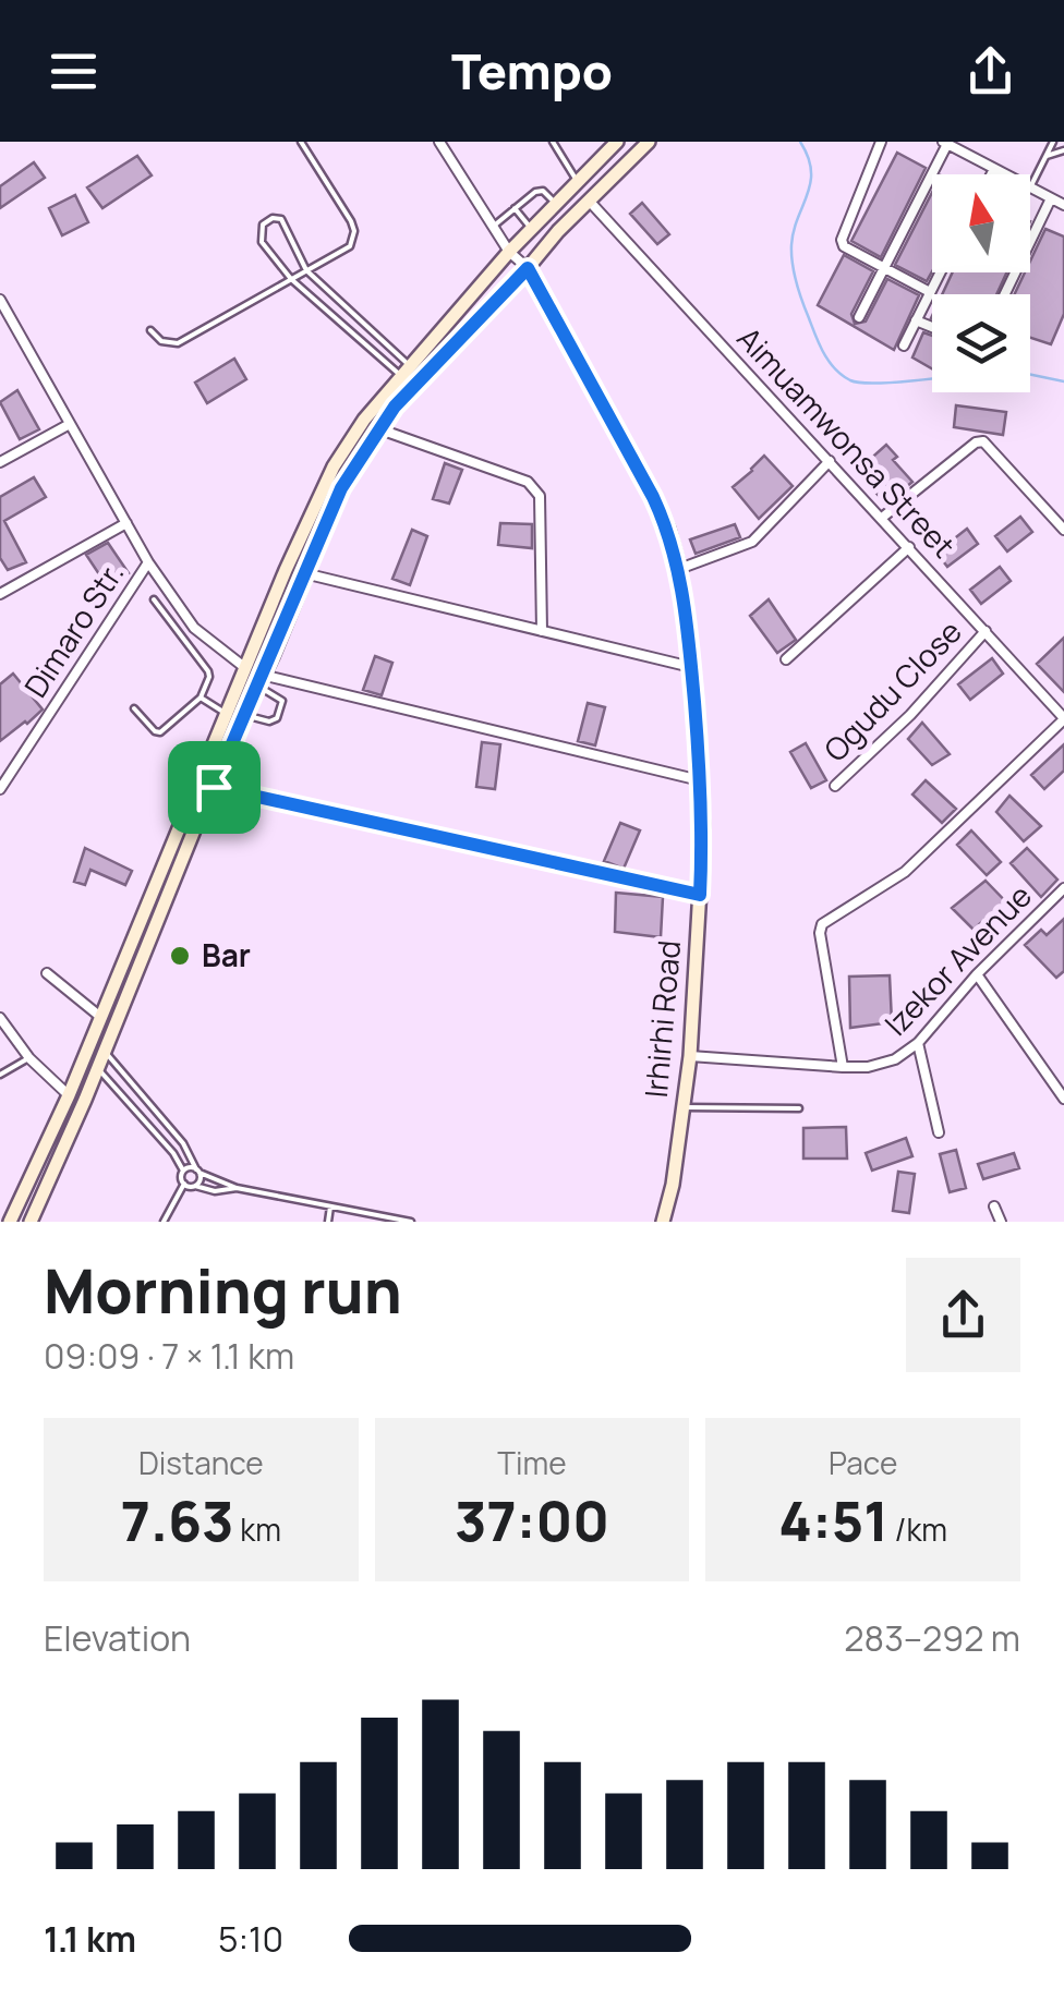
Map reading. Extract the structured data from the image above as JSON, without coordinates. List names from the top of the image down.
{
  "streets": {
    "main road": ["Irhirhi Road"],
    "street": [
      "Aimuamwonsa Street",
      "Dimaro Str.",
      "Ogudu Close",
      "Izekor Avenue"
    ]
  },
  "crossings": [
    ["Aimuamwonsa Street", "Ogudu Close"],
    ["Izekor Avenue", "Irhirhi Road"]
  ],
  "places": ["Bar"],
  "north": "top",
  "page": {
    "header": "Tempo",
    "heading": ["Morning run", "09:09 · 7 × 1.1 km"],
    "stats": [
      ["Distance", "7.63 km"],
      ["Time", "37:00"],
      ["Pace", "4:51 /km"]
    ],
    "chart": ["Elevation", "283–292 m"],
    "list": [
      {
        "name": "1.1 km",
        "note": "5:10"
      }
    ]
  }
}
